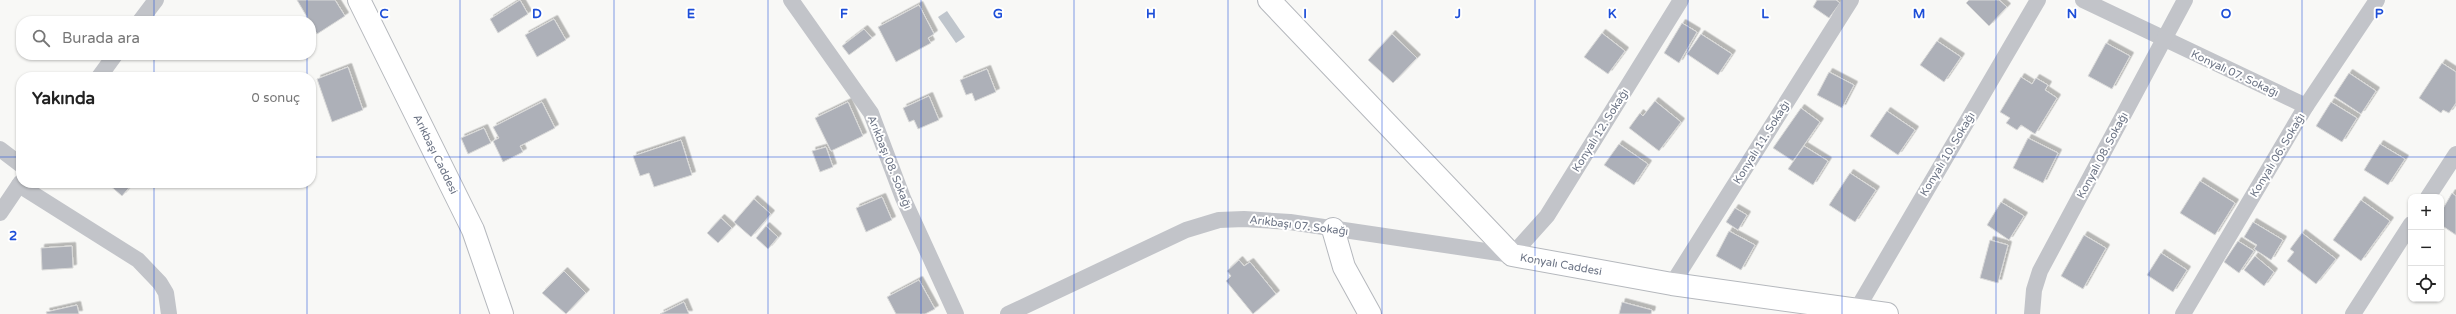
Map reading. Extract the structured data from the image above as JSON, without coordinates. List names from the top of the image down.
{
  "streets": {
    "street": [
      "Konyalı 07. Sokağı",
      "Konyalı 12. Sokağı",
      "Konyalı 11. Sokağı",
      "Arıkbaşı Caddesi",
      "Konyalı 10. Sokağı",
      "Konyalı 08. Sokağı",
      "Konyalı 06. Sokağı",
      "Arıkbaşı 08. Sokağı",
      "Arıkbaşı 07. Sokağı",
      "Konyalı Caddesi"
    ]
  },
  "crossings": [
    ["Konyalı 07. Sokağı", "Konyalı 08. Sokağı"],
    ["Konyalı 07. Sokağı", "Konyalı 06. Sokağı"],
    ["Konyalı 12. Sokağı", "Arıkbaşı 07. Sokağı"],
    ["Konyalı 12. Sokağı", "Konyalı Caddesi"],
    ["Konyalı 11. Sokağı", "Konyalı Caddesi"],
    ["Konyalı 10. Sokağı", "Konyalı Caddesi"],
    ["Arıkbaşı 07. Sokağı", "Konyalı Caddesi"]
  ],
  "page": {
    "search": "Burada ara",
    "heading": ["Yakında", "0 sonuç"],
    "map_buttons": ["+", "−"]
  },
  "grid": {
    "columns": [
      "C",
      "D",
      "E",
      "F",
      "G",
      "H",
      "I",
      "J",
      "K",
      "L",
      "M",
      "N",
      "O",
      "P"
    ],
    "rows": ["2"]
  }
}
